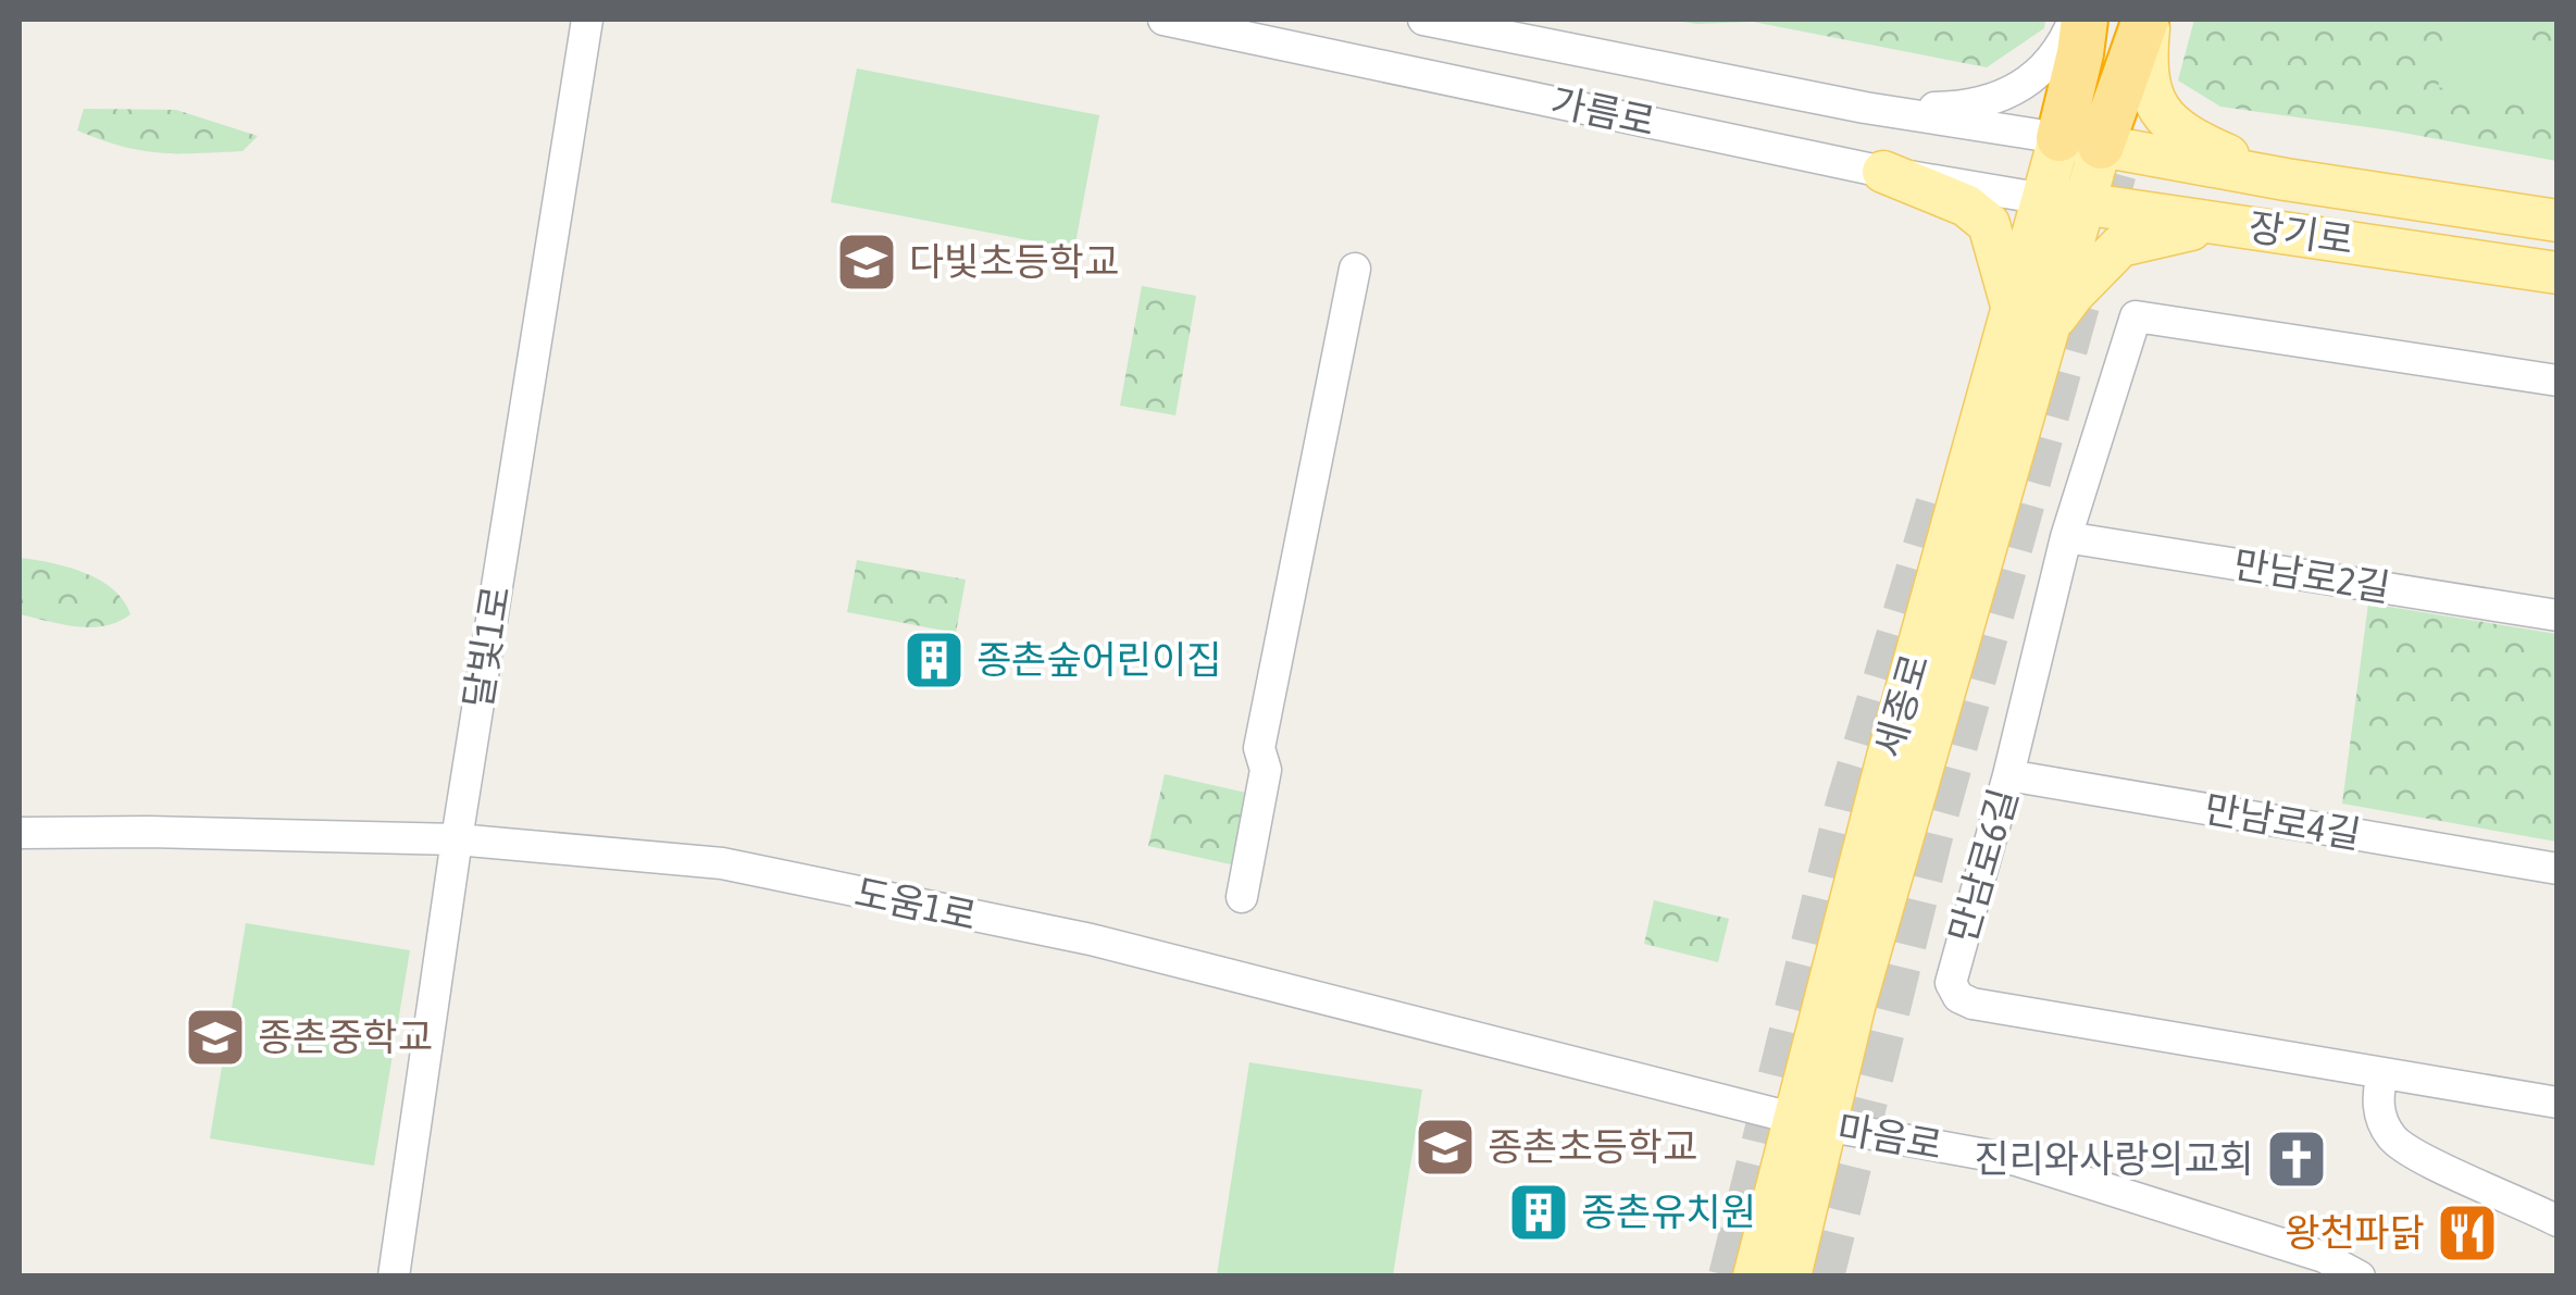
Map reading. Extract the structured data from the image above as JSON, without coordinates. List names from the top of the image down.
{
  "streets": {
    "main road": ["장기로", "세종로"],
    "street": [
      "가름로",
      "만남로2길",
      "달빛1로",
      "만남로4길",
      "만남로6길",
      "도움1로",
      "마음로"
    ]
  },
  "crossings": [
    ["가름로", "장기로"],
    ["가름로", "세종로"],
    ["장기로", "세종로"],
    ["만남로2길", "만남로6길"],
    ["달빛1로", "도움1로"],
    ["세종로", "도움1로"],
    ["세종로", "마음로"],
    ["만남로4길", "만남로6길"],
    ["도움1로", "마음로"]
  ],
  "places": {
    "school or university": ["다빛초등학교", "종촌중학교", "종촌초등학교"],
    "building": ["종촌숲어린이집", "종촌유치원"],
    "church": ["진리와사랑의교회"],
    "restaurant": ["왕천파닭"]
  }
}
